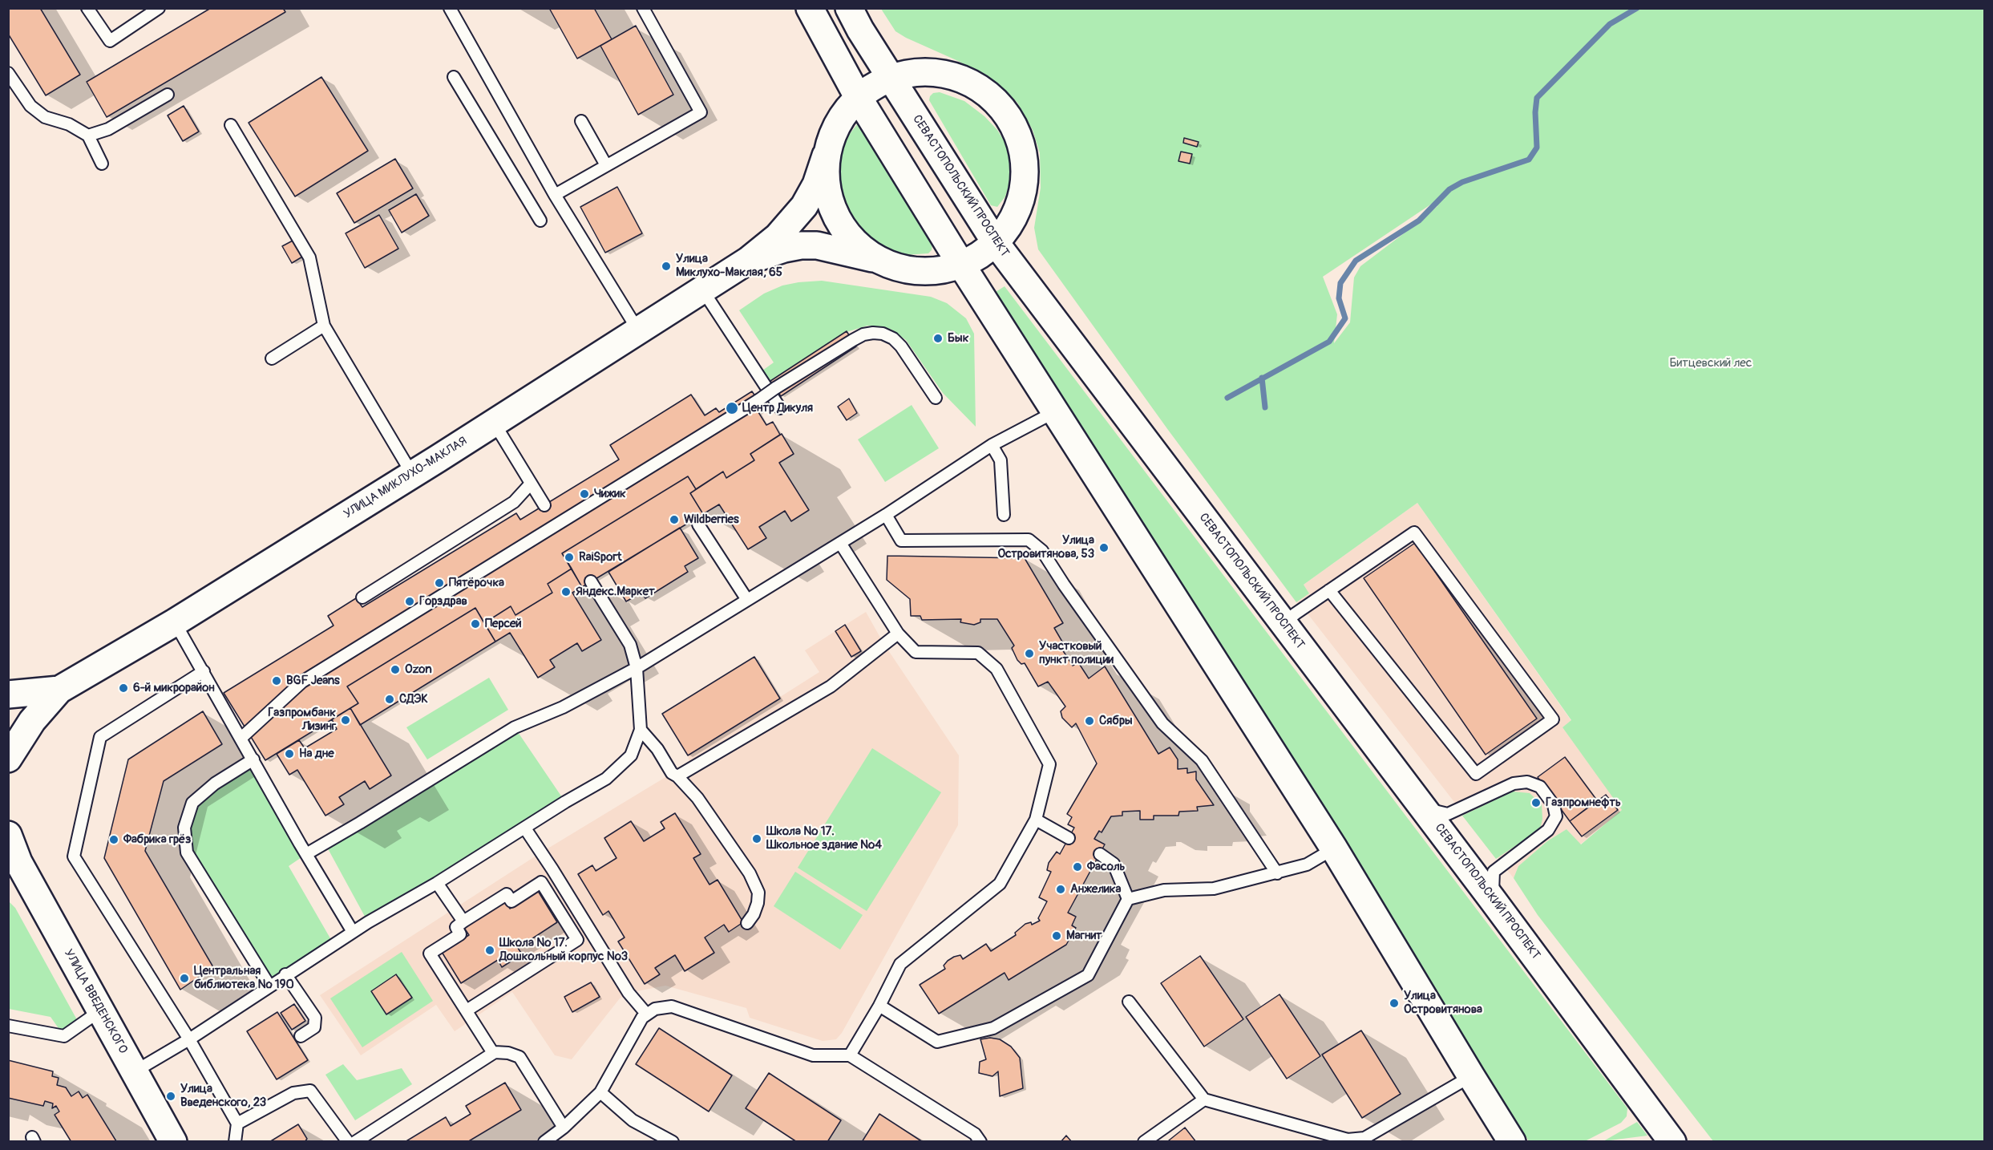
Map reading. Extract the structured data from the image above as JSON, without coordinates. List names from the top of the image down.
{
  "streets": {
    "main road": ["СЕВАСТОПОЛЬСКИЙ ПРОСПЕКТ", "УЛИЦА МИКЛУХО-МАКЛАЯ", "УЛИЦА ВВЕДЕНСКОГО"]
  },
  "parks": ["Битцевский лес"],
  "places": [
    "Улица Миклухо-Маклая, 65",
    "Бык",
    "Центр Дикуля",
    "Чижик",
    "Wildberries",
    "Улица Островитянова, 53",
    "RaiSport",
    "Пятёрочка",
    "Яндекс.Маркет",
    "Горздрав",
    "Персей",
    "Участковый пункт полиции",
    "Ozon",
    "BGF Jeans",
    "6-й микрорайон",
    "СДЭК",
    "Газпромбанк Лизинг",
    "Сябры",
    "На дне",
    "Газпромнефть",
    "Школа № 17. Школьное здание №4",
    "Фабрика грёз",
    "Фасоль",
    "Анжелика",
    "Магнит",
    "Школа № 17. Дошкольный корпус №3",
    "Центральная библиотека № 190",
    "Улица Островитянова",
    "Улица Введенского, 23"
  ]
}
